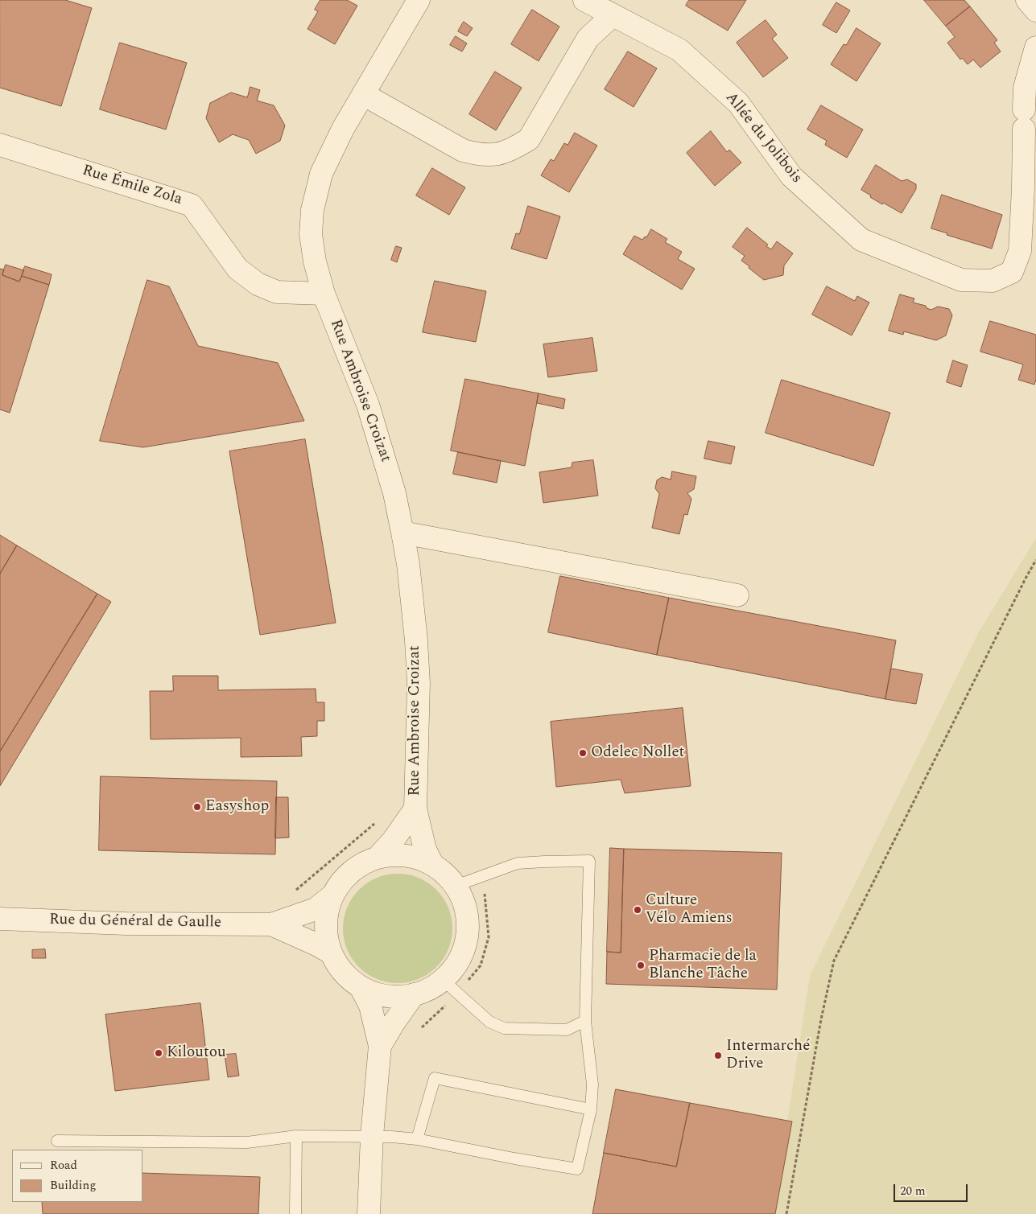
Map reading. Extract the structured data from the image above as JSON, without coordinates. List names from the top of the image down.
{
  "streets": {
    "street": [
      "Allée du Jolibois",
      "Rue Émile Zola",
      "Rue Ambroise Croizat",
      "Rue du Général de Gaulle"
    ]
  },
  "crossings": [
    ["Rue Émile Zola", "Rue Ambroise Croizat"]
  ],
  "places": [
    "Odelec Nollet",
    "Easyshop",
    "Culture Vélo Amiens",
    "Pharmacie de la Blanche Tâche",
    "Kiloutou",
    "Intermarché Drive"
  ],
  "legend": ["Road", "Building"],
  "scale_bar": "20 m"
}
